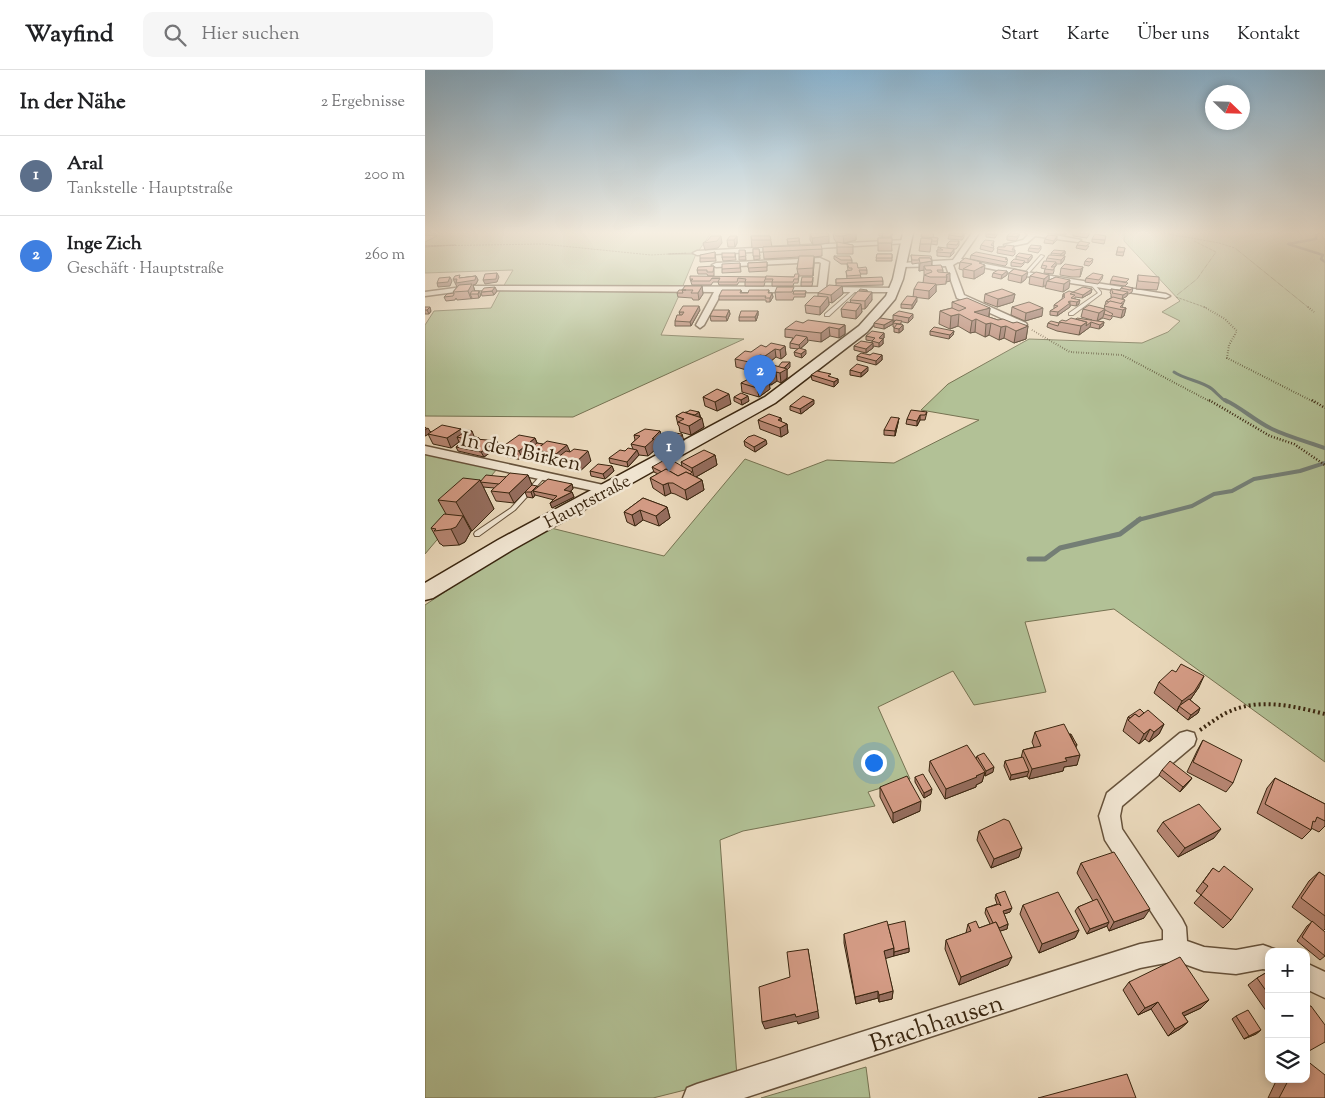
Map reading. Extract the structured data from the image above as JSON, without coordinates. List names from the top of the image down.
{
  "streets": {
    "main road": ["Hauptstraße"],
    "street": ["In den Birken", "Brachhausen"]
  },
  "crossings": [
    ["In den Birken", "Hauptstraße"]
  ],
  "north": "bottom right",
  "page": {
    "header": "Wayfind",
    "search": "Hier suchen",
    "nav": [
      "Start",
      "Karte",
      "Über uns",
      "Kontakt"
    ],
    "heading": ["In der Nähe", "2 Ergebnisse"],
    "list": [
      {
        "mark": "1",
        "name": "Aral",
        "note": "Tankstelle · Hauptstraße",
        "value": "200 m"
      },
      {
        "mark": "2",
        "name": "Inge Zich",
        "note": "Geschäft · Hauptstraße",
        "value": "260 m"
      }
    ],
    "pins": ["2", "1"],
    "map_buttons": ["+", "−"]
  }
}
